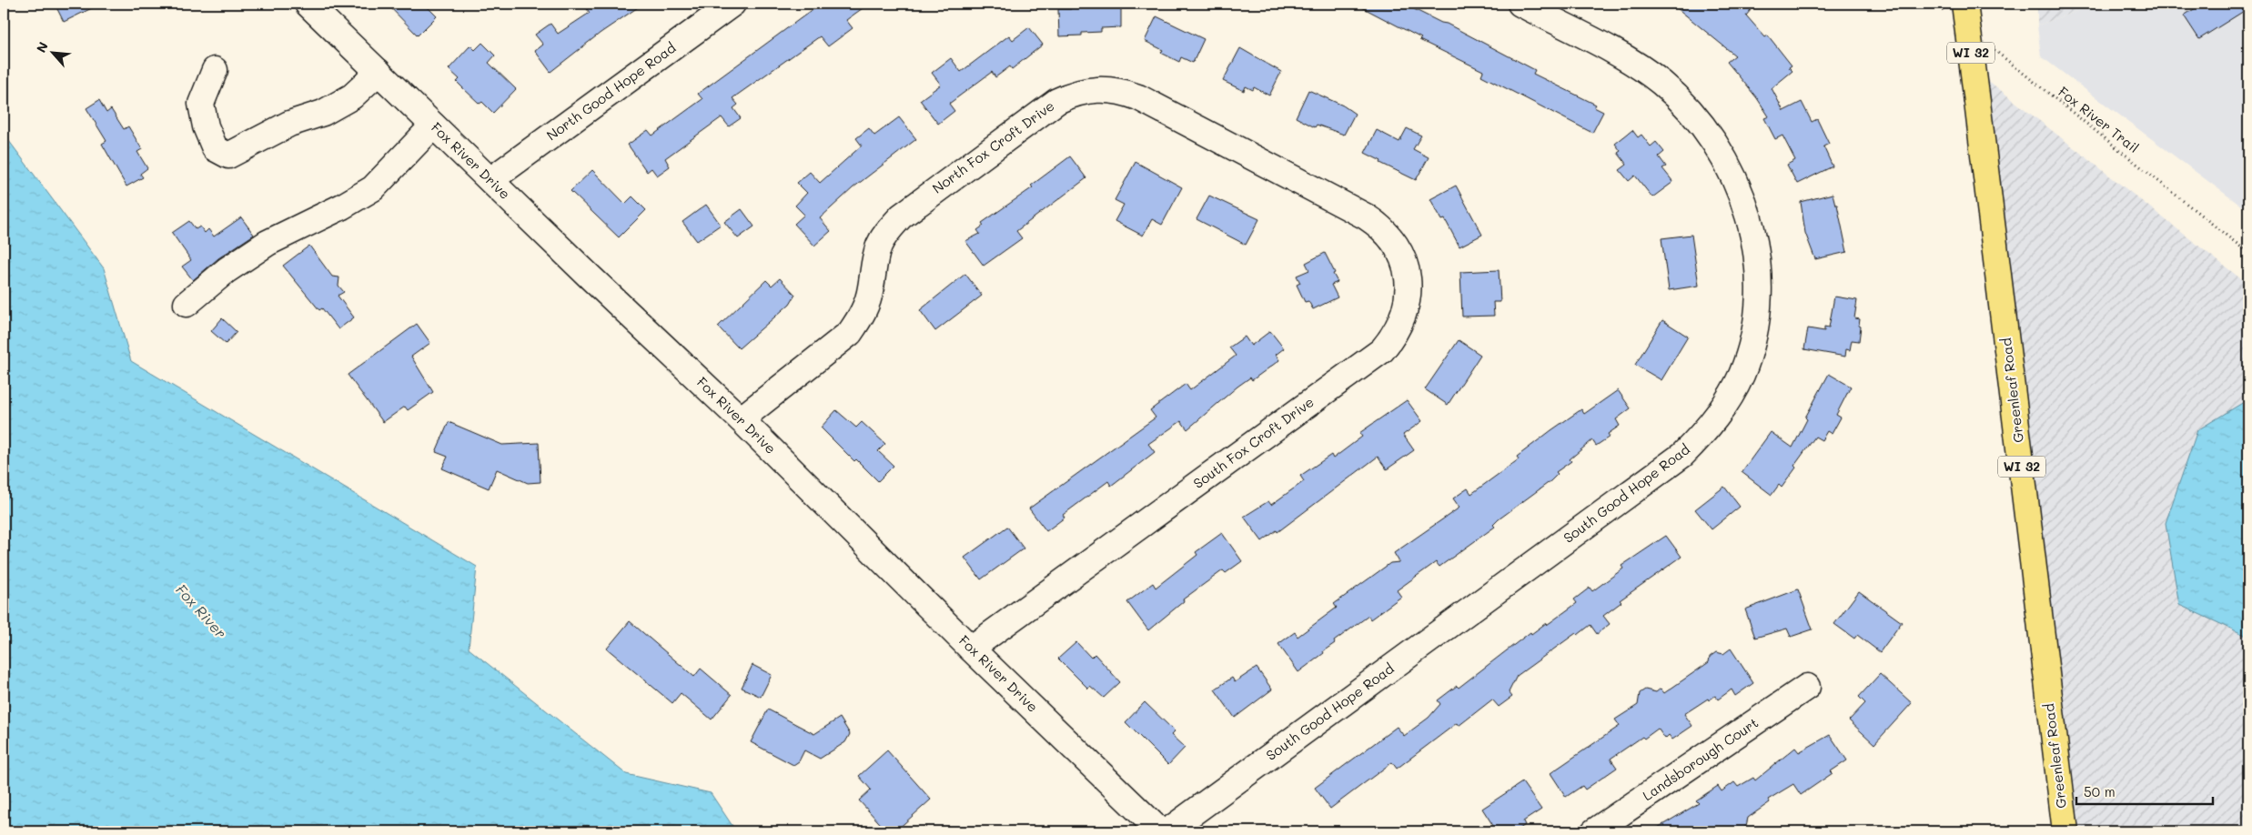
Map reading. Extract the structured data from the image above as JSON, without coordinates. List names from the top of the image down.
{
  "streets": {
    "main road": ["WI 32", "Greenleaf Road"],
    "street": [
      "North Good Hope Road",
      "North Fox Croft Drive",
      "Fox River Drive",
      "South Fox Croft Drive",
      "South Good Hope Road",
      "Landsborough Court"
    ],
    "path": ["Fox River Trail"]
  },
  "crossings": [
    ["North Good Hope Road", "Fox River Drive"],
    ["North Fox Croft Drive", "Fox River Drive"],
    ["North Fox Croft Drive", "South Fox Croft Drive"],
    ["Fox River Drive", "South Fox Croft Drive"]
  ],
  "water": ["Fox River"],
  "scale_bar": "50 m",
  "north": "top left"
}
